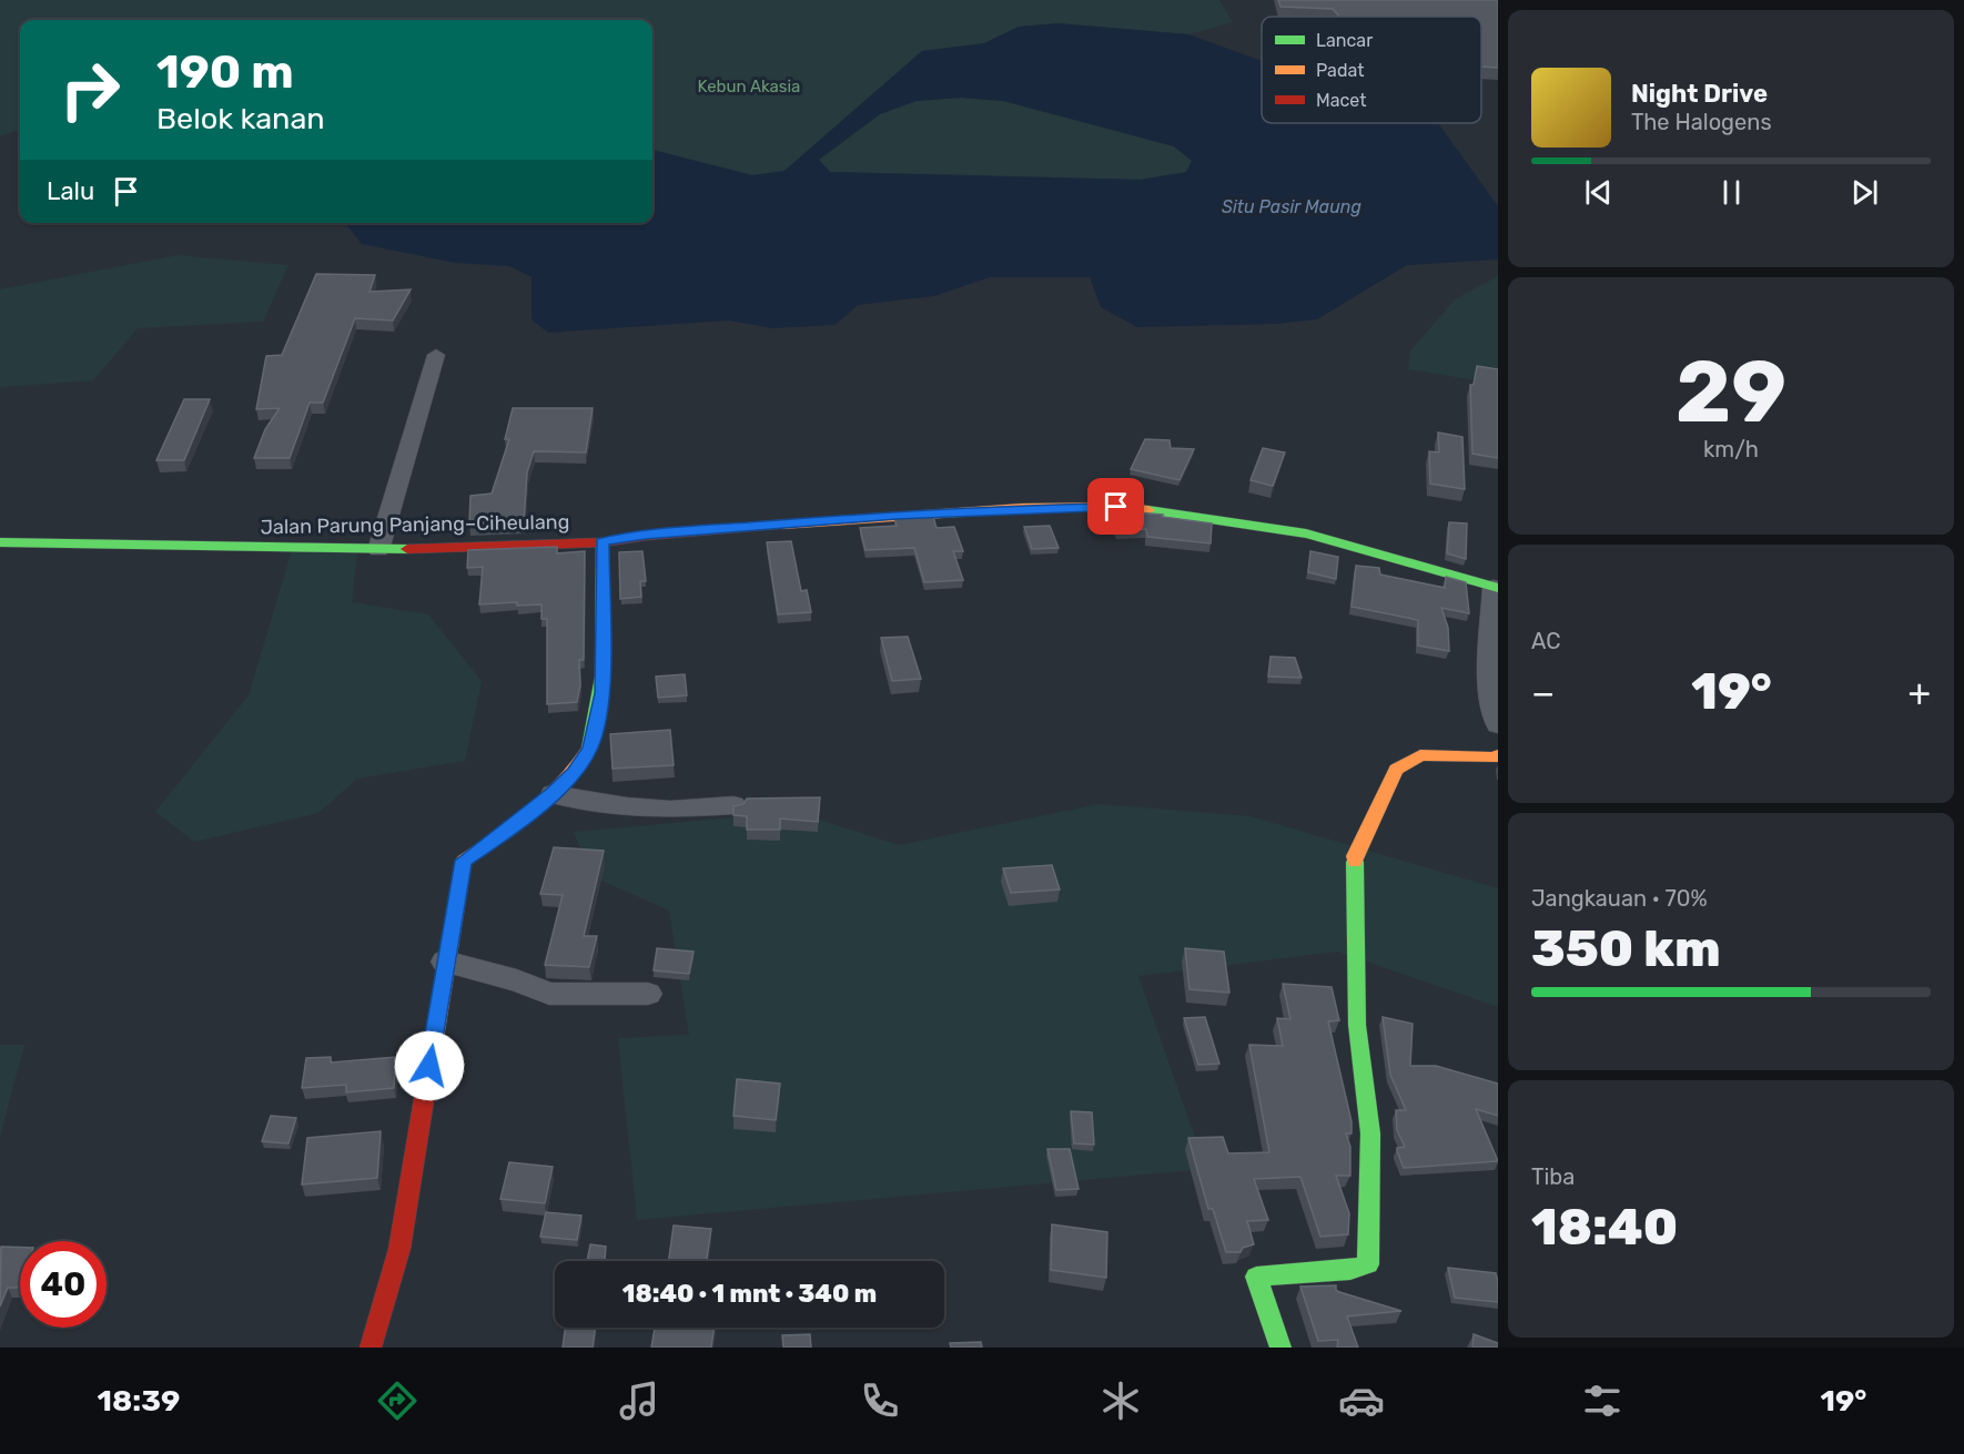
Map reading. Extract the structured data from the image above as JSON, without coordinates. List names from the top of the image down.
{
  "streets": {
    "street": ["Jalan Parung Panjang–Ciheulang"]
  },
  "water": ["Situ Pasir Maung"],
  "parks": ["Kebun Akasia"],
  "legend": ["Lancar", "Padat", "Macet"],
  "page": {
    "turn": ["190 m", "Belok kanan"],
    "song": ["Night Drive", "The Halogens"],
    "then": "Lalu",
    "tile": [
      ["29", "km/h"],
      "AC",
      ["Jangkauan · 70%", "350 km"],
      ["Tiba", "18:40"]
    ],
    "heat": ["−", "19°", "+"],
    "limit": "40",
    "trip": "18:40 · 1 mnt · 340 m",
    "tabs": ["18:39", "19°"]
  }
}
